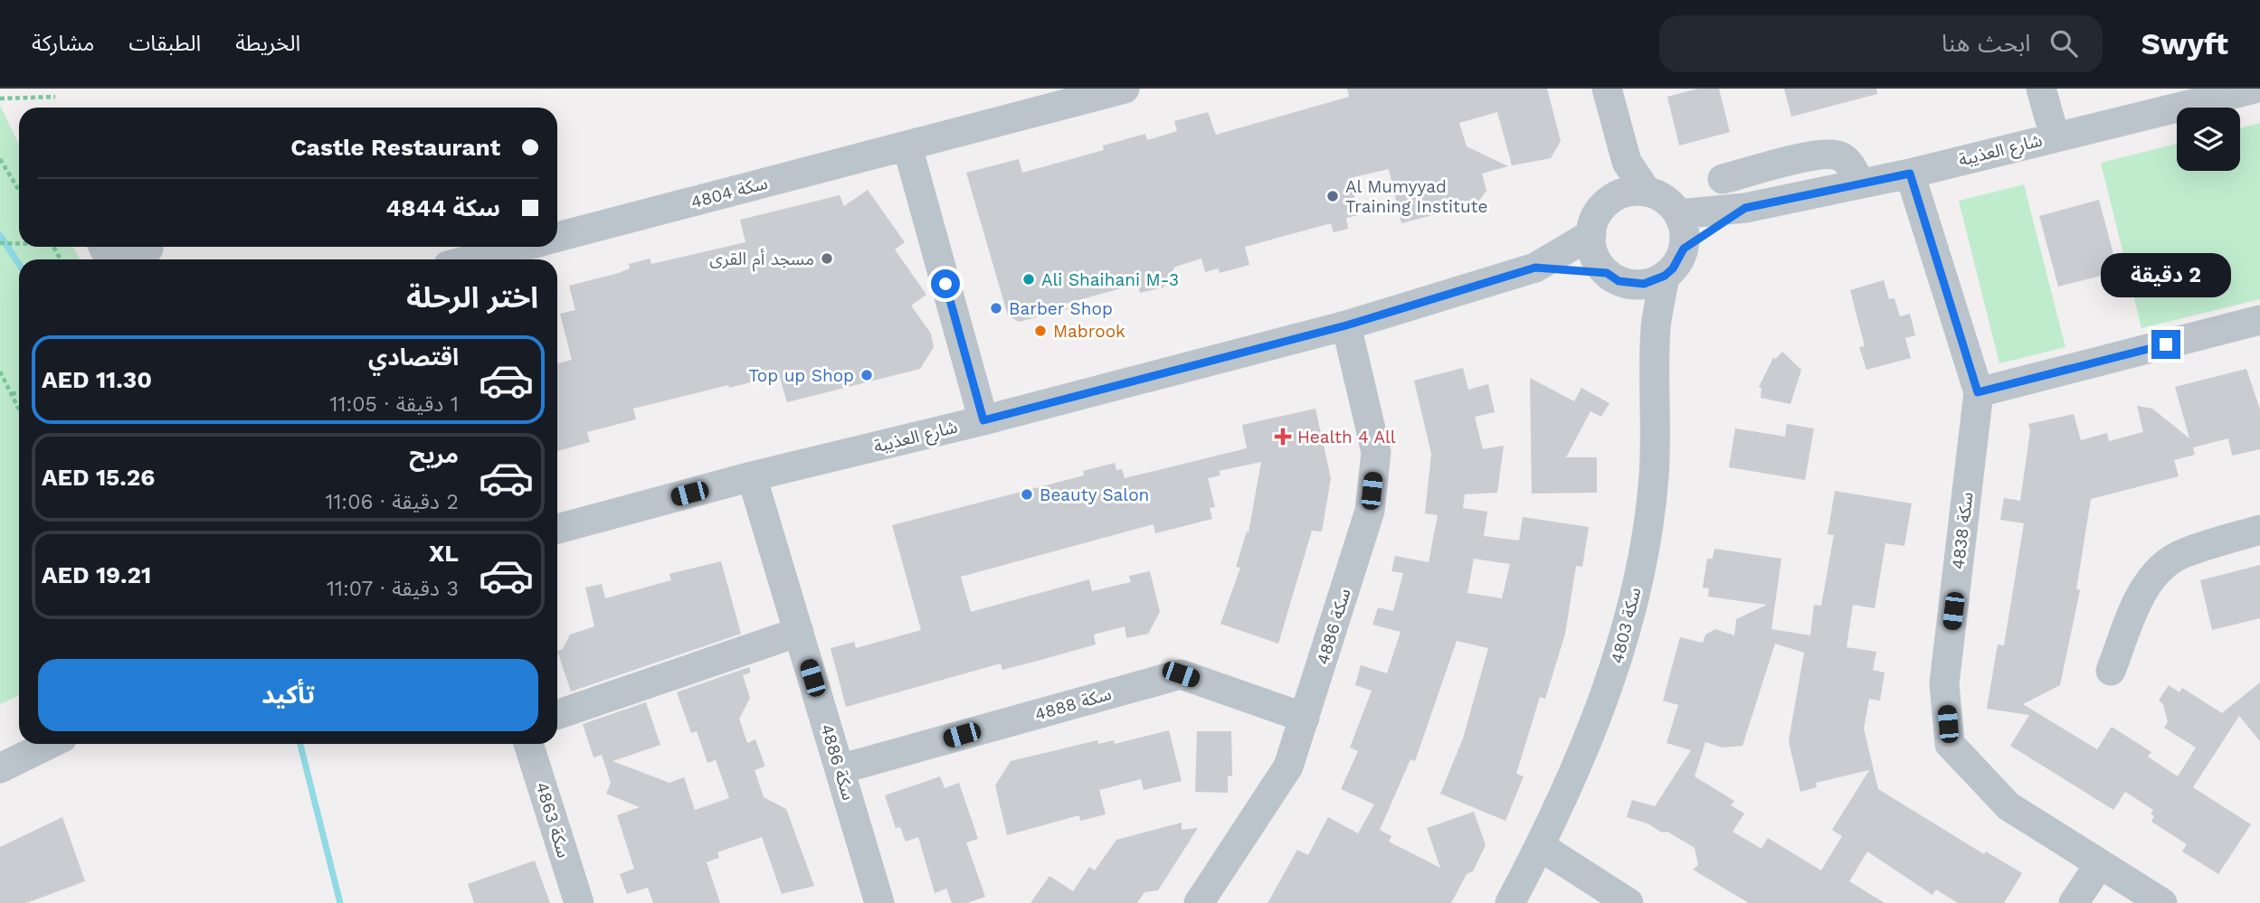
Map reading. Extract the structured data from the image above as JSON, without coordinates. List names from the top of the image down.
{
  "streets": {
    "street": [
      "شارع العذيبة",
      "سكة 4804",
      "سكة 4838",
      "سكة 4803",
      "سكة 4886",
      "سكة 4888",
      "سكة 4863"
    ]
  },
  "crossings": [
    ["شارع العذيبة", "سكة 4838"],
    ["شارع العذيبة", "سكة 4803"],
    ["شارع العذيبة", "سكة 4886"],
    ["سكة 4886", "سكة 4888"]
  ],
  "places": {
    "other": [
      "Al Mumyyad Training Institute",
      "مسجد أم القرى",
      "Ali Shaihani M-3",
      "Barber Shop",
      "Mabrook",
      "Top up Shop",
      "Beauty Salon"
    ],
    "health": ["Health 4 All"]
  },
  "page": {
    "header": "Swyft",
    "search": "ابحث هنا",
    "nav": ["الخريطة", "الطبقات", "مشاركة"],
    "banner": ["Castle Restaurant", "سكة 4844"],
    "bubble": "2 دقيقة",
    "heading": "اختر الرحلة",
    "list": [
      {
        "name": "اقتصادي",
        "note": "1 دقيقة · 11:05",
        "value": "AED 11.30"
      },
      {
        "name": "مريح",
        "note": "2 دقيقة · 11:06",
        "value": "AED 15.26"
      },
      {
        "name": "XL",
        "note": "3 دقيقة · 11:07",
        "value": "AED 19.21"
      }
    ],
    "buttons": "تأكيد"
  }
}
